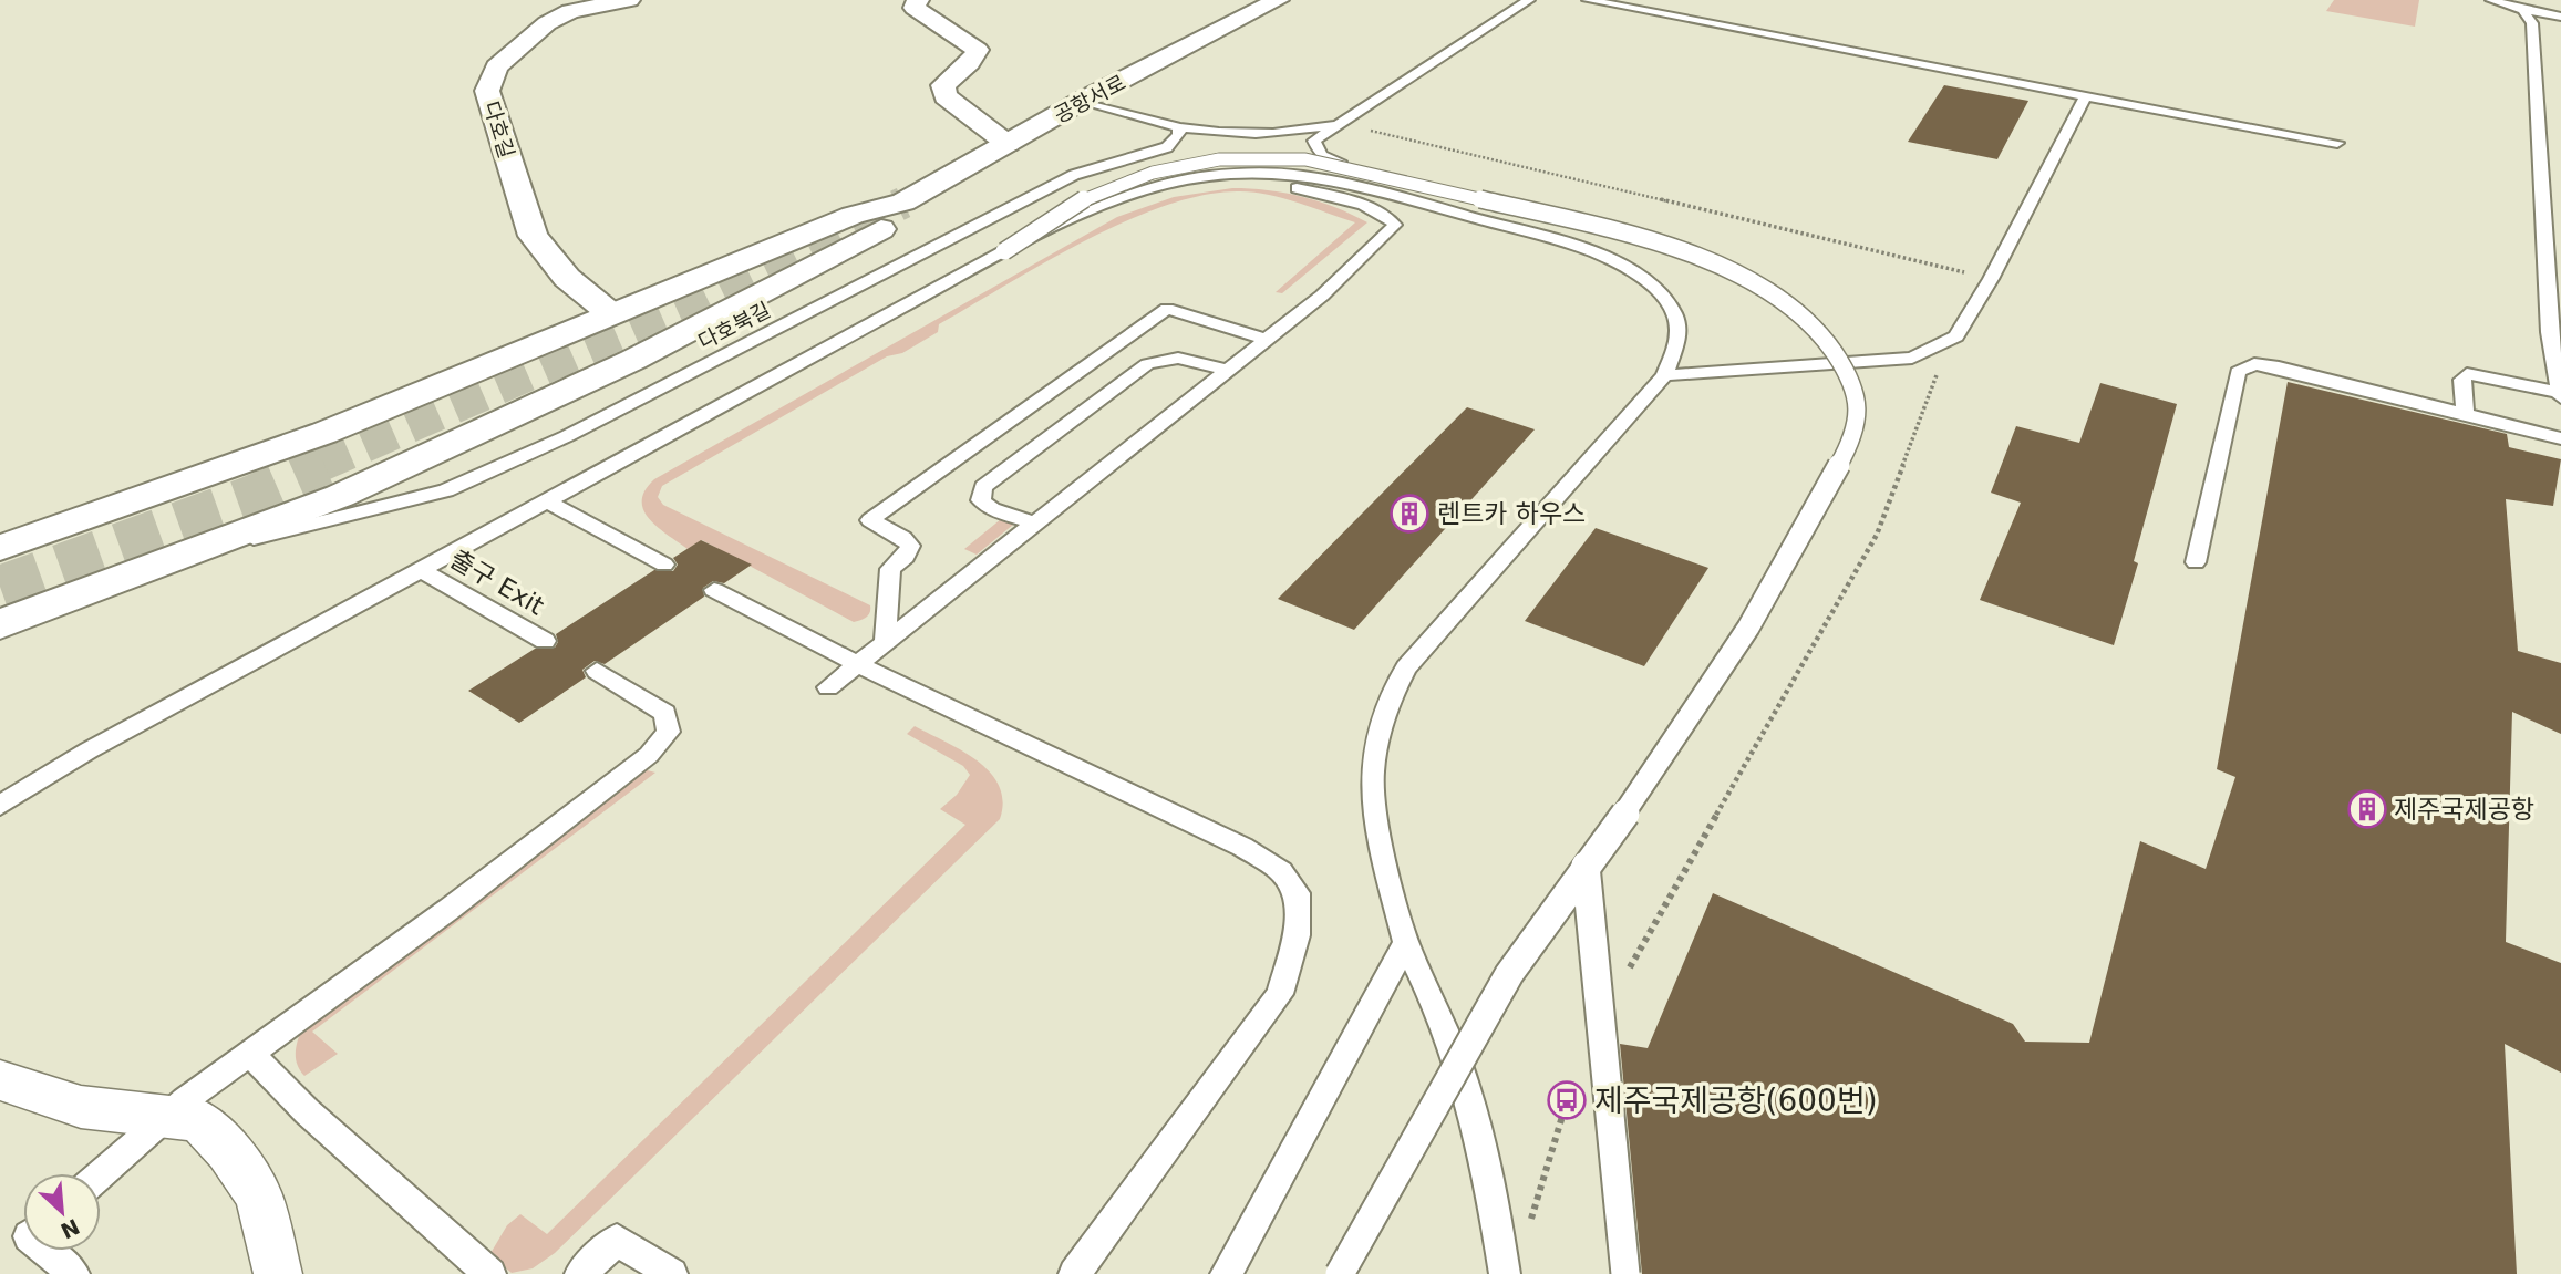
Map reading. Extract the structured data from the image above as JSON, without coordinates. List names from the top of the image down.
{
  "streets": {
    "street": ["공항서로", "다호길"],
    "lane": ["다호북길", "출구 Exit"]
  },
  "places": {
    "building": ["렌트카 하우스", "제주국제공항"],
    "bus stop": ["제주국제공항(600번)"]
  },
  "north": "bottom right"
}
